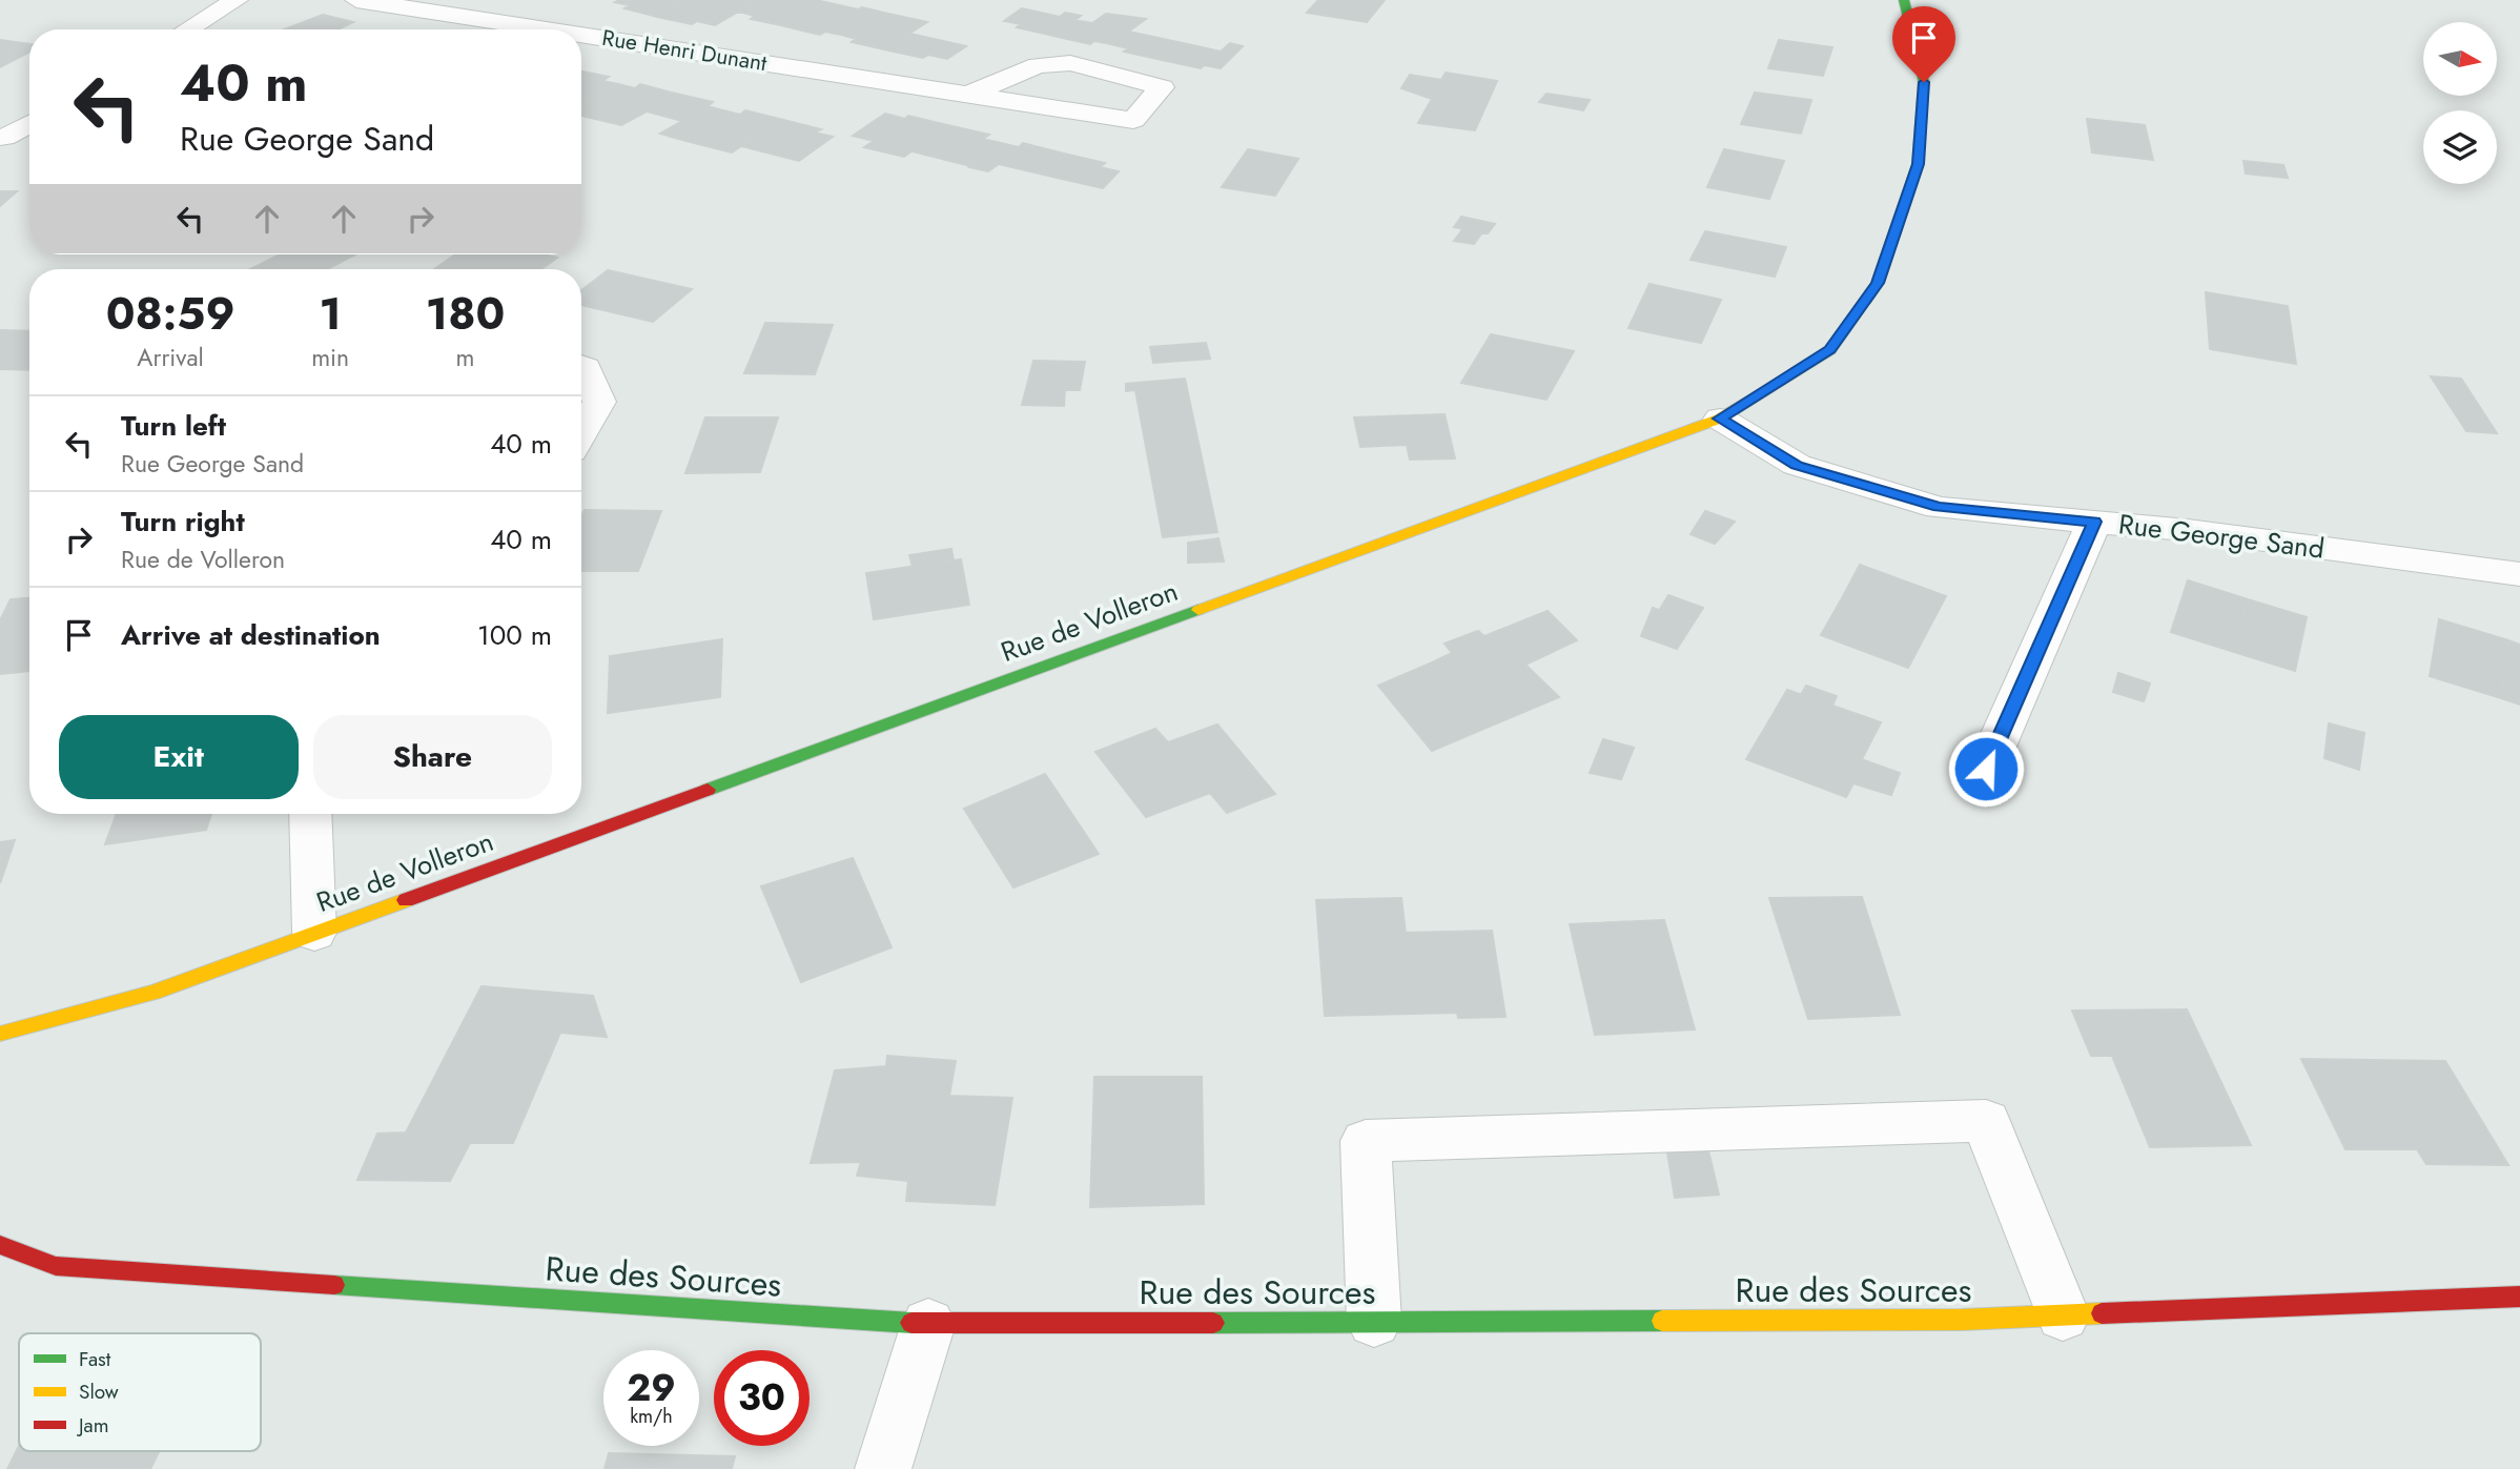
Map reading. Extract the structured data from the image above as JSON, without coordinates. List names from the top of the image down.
{
  "streets": {
    "street": [
      "Rue Henri Dunant",
      "Rue George Sand",
      "Rue de Volleron",
      "Rue des Sources"
    ]
  },
  "crossings": [
    ["Rue George Sand", "Rue de Volleron"]
  ],
  "legend": ["Fast", "Slow", "Jam"],
  "north": "right",
  "page": {
    "turn": ["40 m", "Rue George Sand"],
    "eta": [
      "08:59",
      "Arrival",
      "1",
      "min",
      "180",
      "m"
    ],
    "list": [
      {
        "name": "Turn left",
        "note": "Rue George Sand",
        "value": "40 m"
      },
      {
        "name": "Turn right",
        "note": "Rue de Volleron",
        "value": "40 m"
      },
      {
        "name": "Arrive at destination",
        "value": "100 m"
      }
    ],
    "buttons": ["Exit", "Share"],
    "speed": "29 km/h",
    "limit": "30"
  }
}
